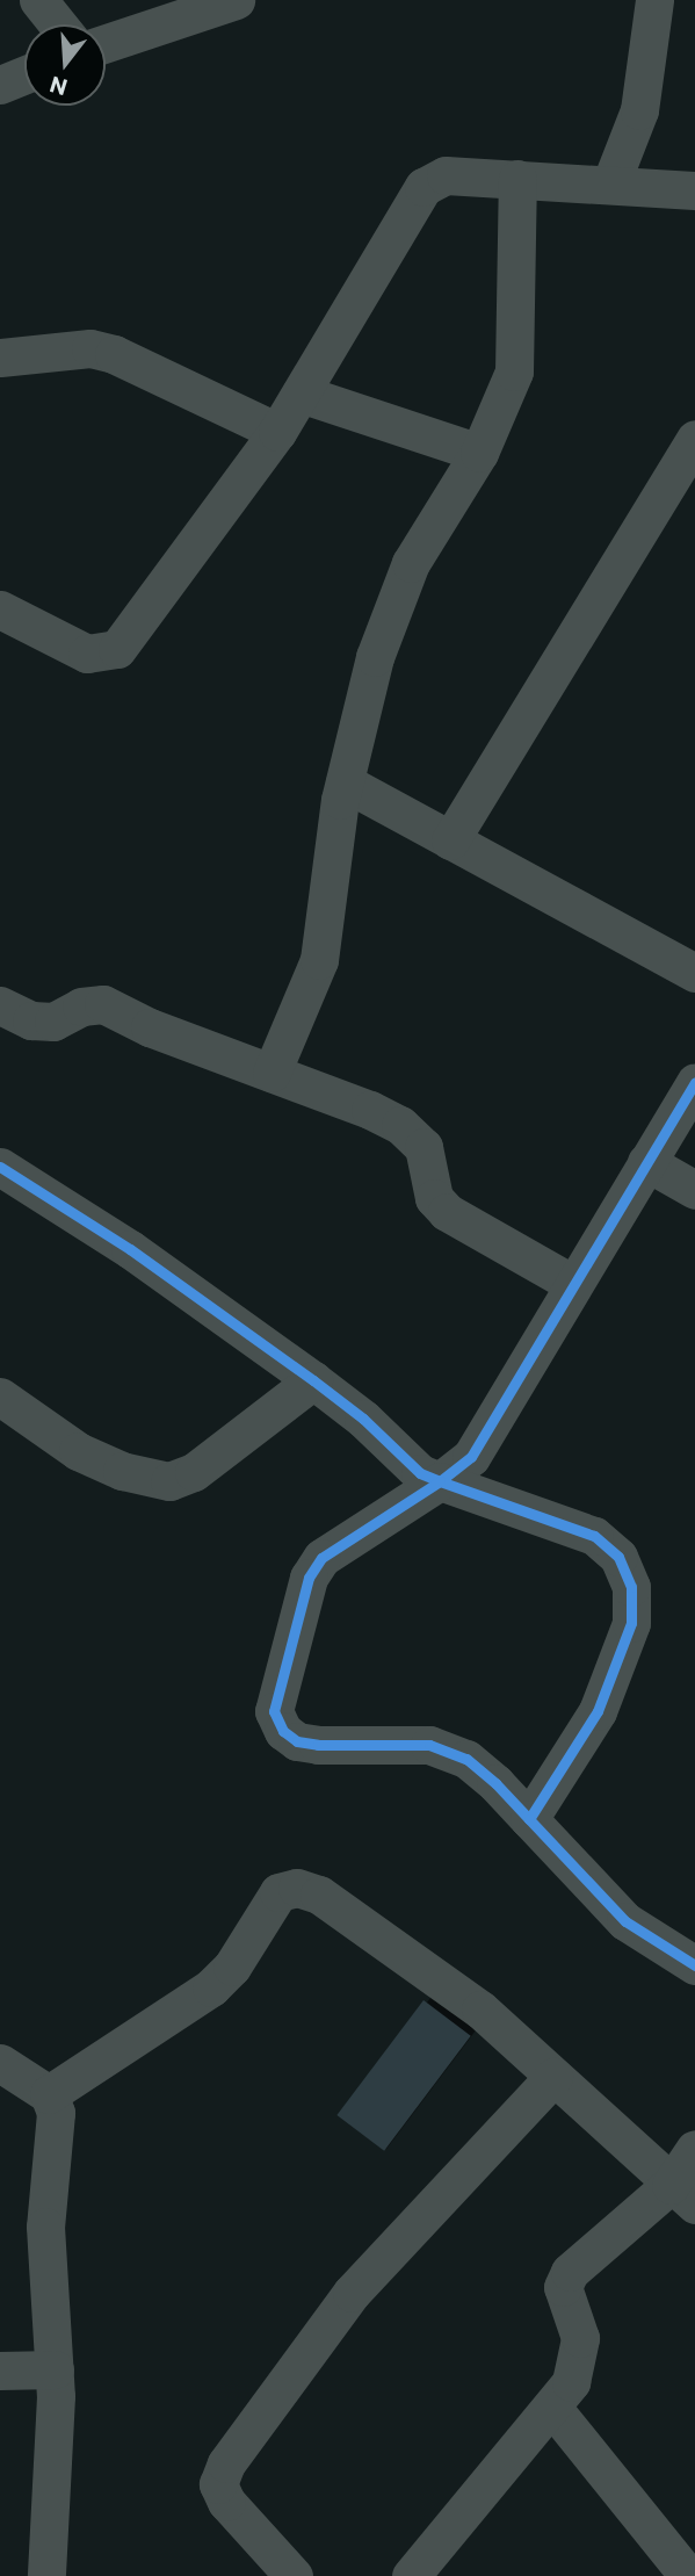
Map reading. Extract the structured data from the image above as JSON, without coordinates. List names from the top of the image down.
{
  "north": "bottom"
}
